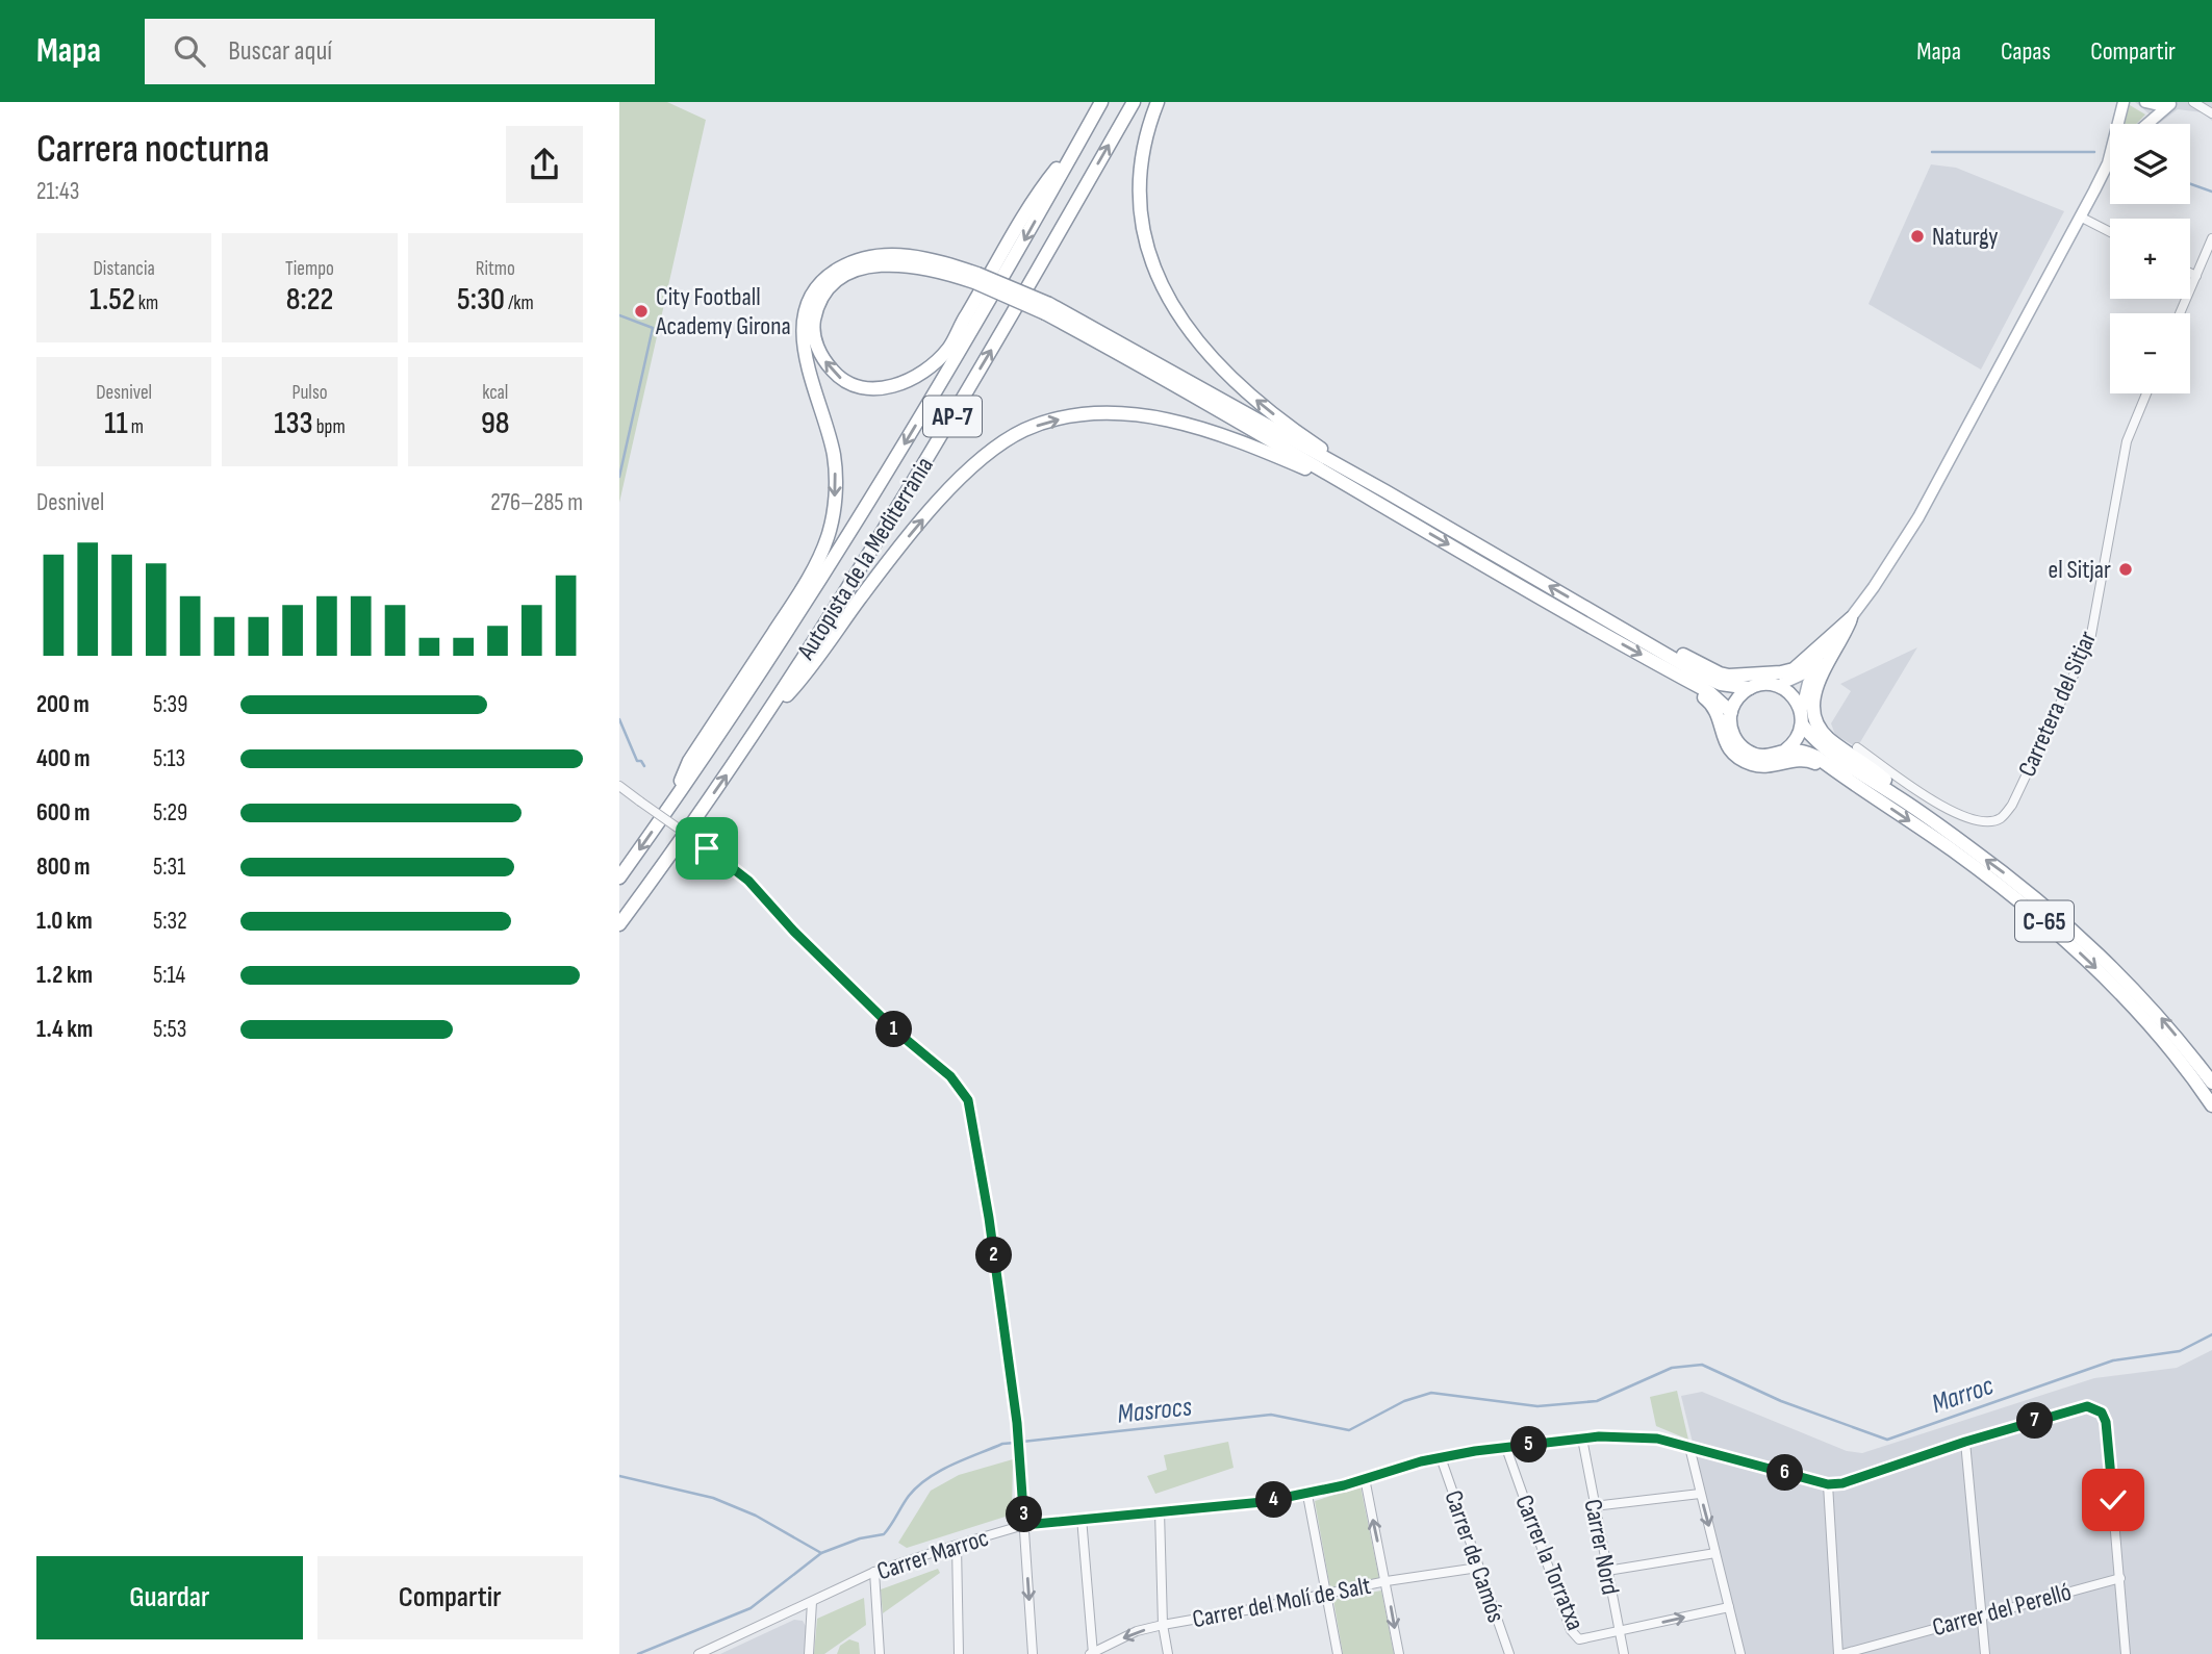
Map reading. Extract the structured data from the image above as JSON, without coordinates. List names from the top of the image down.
{
  "streets": {
    "highway": ["AP-7", "Autopista de la Mediterrània", "C-65"],
    "street": [
      "Carretera del Sitjar",
      "Carrer Nord",
      "Carrer Marroc",
      "Carrer de Camós",
      "Carrer la Torratxa",
      "Carrer del Molí de Salt",
      "Carrer del Perelló"
    ]
  },
  "crossings": [
    ["Carrer Nord", "Carrer Marroc"],
    ["Carrer Nord", "Carrer la Torratxa"],
    ["Carrer Marroc", "Carrer de Camós"],
    ["Carrer Marroc", "Carrer la Torratxa"],
    ["Carrer Marroc", "Carrer del Perelló"],
    ["Carrer de Camós", "Carrer del Molí de Salt"]
  ],
  "water": ["Marroc", "Masrocs"],
  "places": ["Naturgy", "City Football Academy Girona", "el Sitjar"],
  "page": {
    "header": "Mapa",
    "search": "Buscar aquí",
    "nav": ["Mapa", "Capas", "Compartir"],
    "heading": ["Carrera nocturna", "21:43"],
    "map_buttons": ["+", "−"],
    "stats": [
      ["Distancia", "1.52 km"],
      ["Tiempo", "8:22"],
      ["Ritmo", "5:30 /km"],
      ["Desnivel", "11 m"],
      ["Pulso", "133 bpm"],
      ["kcal", "98"]
    ],
    "chart": ["Desnivel", "276–285 m"],
    "list": [
      {
        "name": "200 m",
        "note": "5:39"
      },
      {
        "name": "400 m",
        "note": "5:13"
      },
      {
        "name": "600 m",
        "note": "5:29"
      },
      {
        "name": "800 m",
        "note": "5:31"
      },
      {
        "name": "1.0 km",
        "note": "5:32"
      },
      {
        "name": "1.2 km",
        "note": "5:14"
      },
      {
        "name": "1.4 km",
        "note": "5:53"
      }
    ],
    "pins": [
      "1",
      "2",
      "7",
      "5",
      "6",
      "4",
      "3"
    ],
    "buttons": ["Guardar", "Compartir"]
  }
}
